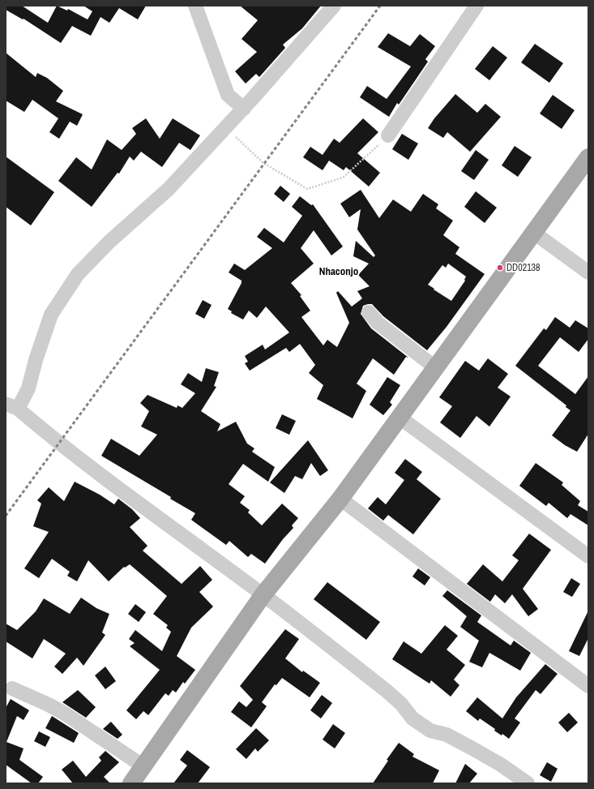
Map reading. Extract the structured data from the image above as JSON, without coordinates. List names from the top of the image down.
{
  "districts": ["Nhaconjo"],
  "places": ["DD02138"]
}
